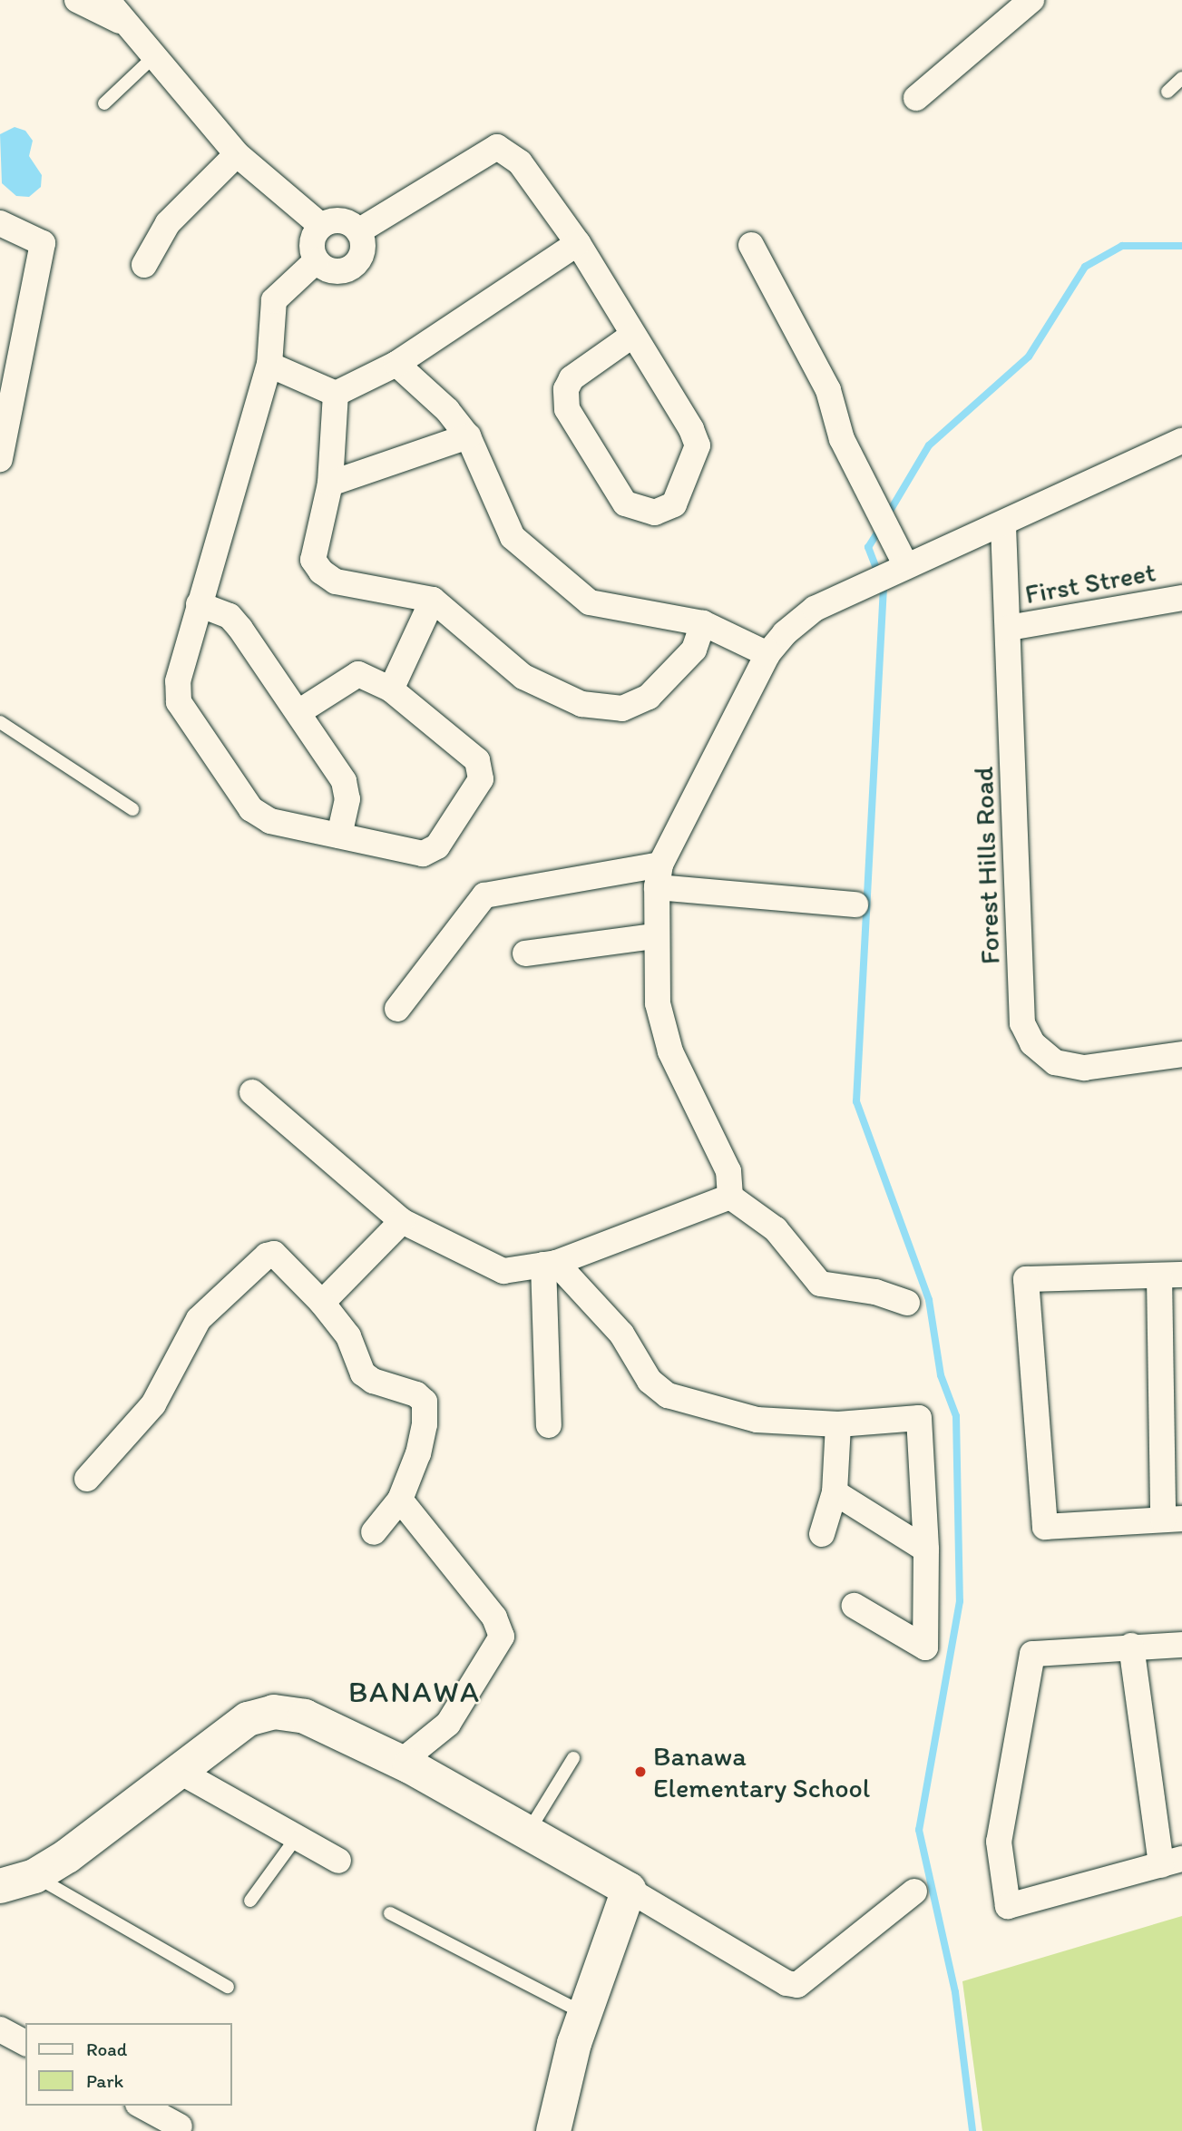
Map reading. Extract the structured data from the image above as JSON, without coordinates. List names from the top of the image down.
{
  "streets": {
    "street": ["First Street", "Forest Hills Road"]
  },
  "crossings": [
    ["First Street", "Forest Hills Road"]
  ],
  "districts": ["BANAWA"],
  "places": ["Banawa Elementary School"],
  "legend": ["Road", "Park"]
}
